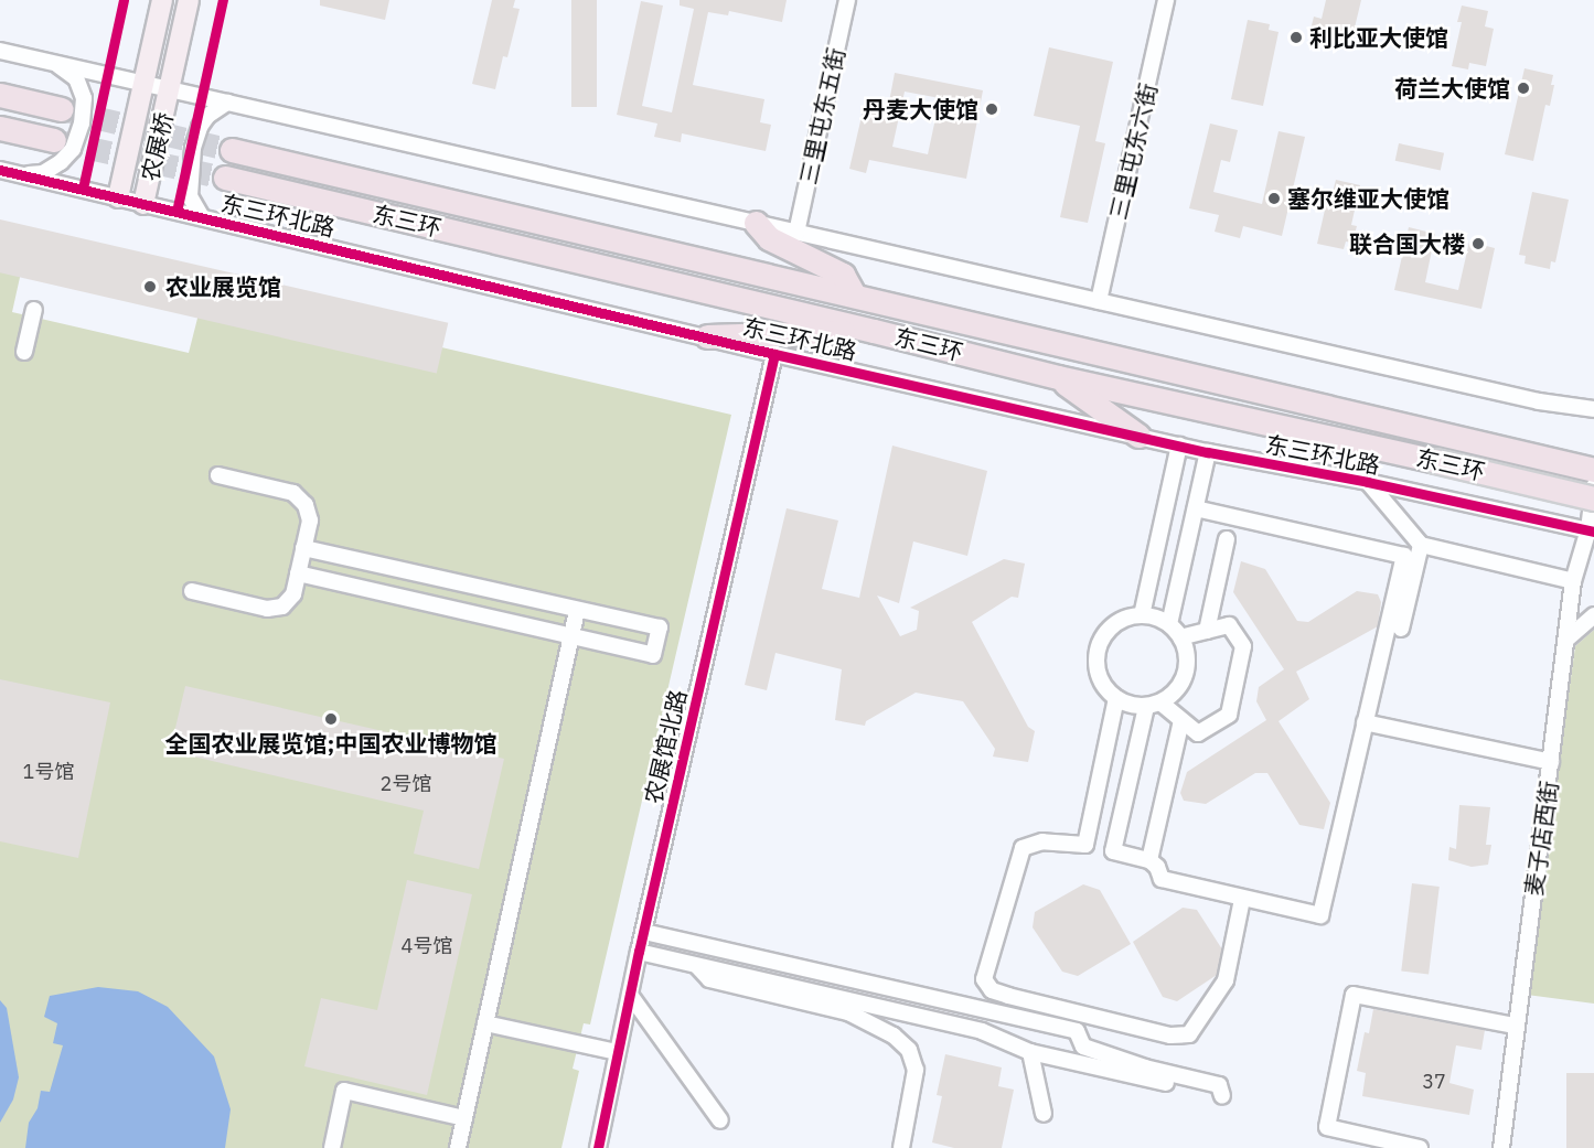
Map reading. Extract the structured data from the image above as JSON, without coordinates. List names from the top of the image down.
{
  "streets": {
    "highway": ["东三环"],
    "main road": ["农展桥"],
    "street": [
      "三里屯东五街",
      "三里屯东六街",
      "东三环北路",
      "农展馆北路",
      "麦子店西街"
    ]
  },
  "crossings": [
    ["农展桥", "东三环北路"],
    ["东三环北路", "农展馆北路"],
    ["东三环北路", "麦子店西街"]
  ],
  "places": [
    "利比亚大使馆",
    "荷兰大使馆",
    "丹麦大使馆",
    "塞尔维亚大使馆",
    "联合国大楼",
    "农业展览馆",
    "全国农业展览馆;中国农业博物馆"
  ],
  "house_numbers": [
    "1号馆",
    "2号馆",
    "4号馆",
    "37"
  ]
}
